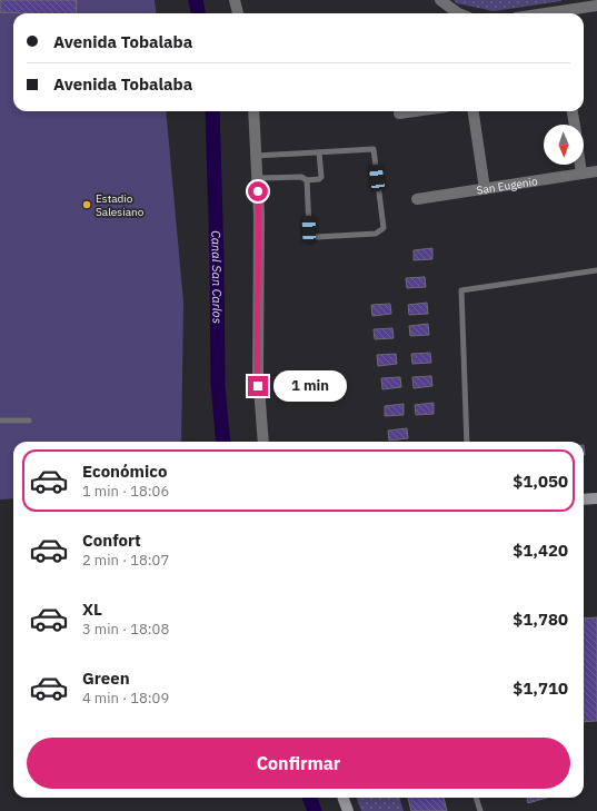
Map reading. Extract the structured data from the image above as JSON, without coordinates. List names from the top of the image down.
{
  "streets": {
    "street": ["San Eugenio"]
  },
  "water": ["Canal San Carlos"],
  "places": ["Estadio Salesiano"],
  "north": "bottom",
  "page": {
    "banner": ["Avenida Tobalaba", "Avenida Tobalaba"],
    "bubble": "1 min",
    "list": [
      {
        "name": "Económico",
        "note": "1 min · 18:06",
        "value": "$1,050"
      },
      {
        "name": "Confort",
        "note": "2 min · 18:07",
        "value": "$1,420"
      },
      {
        "name": "XL",
        "note": "3 min · 18:08",
        "value": "$1,780"
      },
      {
        "name": "Green",
        "note": "4 min · 18:09",
        "value": "$1,710"
      }
    ],
    "buttons": "Confirmar"
  }
}
